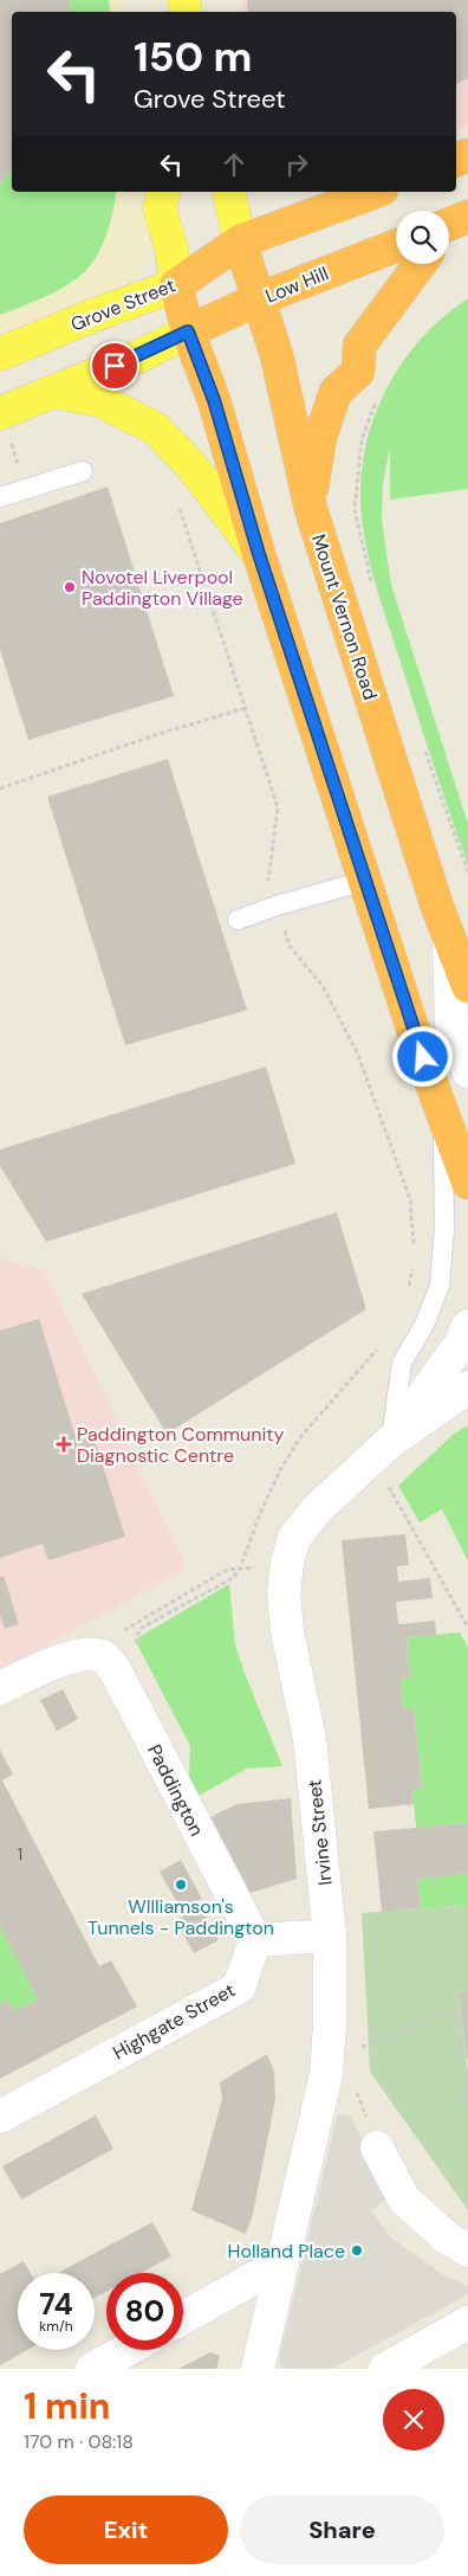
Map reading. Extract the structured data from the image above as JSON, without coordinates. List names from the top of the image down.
{
  "streets": {
    "highway": ["Low Hill", "Grove Street", "Mount Vernon Road"],
    "main road": ["Paddington", "Irvine Street", "Highgate Street"]
  },
  "crossings": [
    ["Low Hill", "Mount Vernon Road"],
    ["Grove Street", "Mount Vernon Road"],
    ["Paddington", "Highgate Street"]
  ],
  "places": {
    "other": ["Novotel Liverpool Paddington Village", "WIlliamson's Tunnels - Paddington", "Holland Place"],
    "health": ["Paddington Community Diagnostic Centre"]
  },
  "house_numbers": ["1"],
  "page": {
    "turn": ["150 m", "Grove Street"],
    "speed": "74 km/h",
    "limit": "80",
    "heading": ["1 min", "170 m · 08:18"],
    "buttons": ["Exit", "Share"]
  }
}
